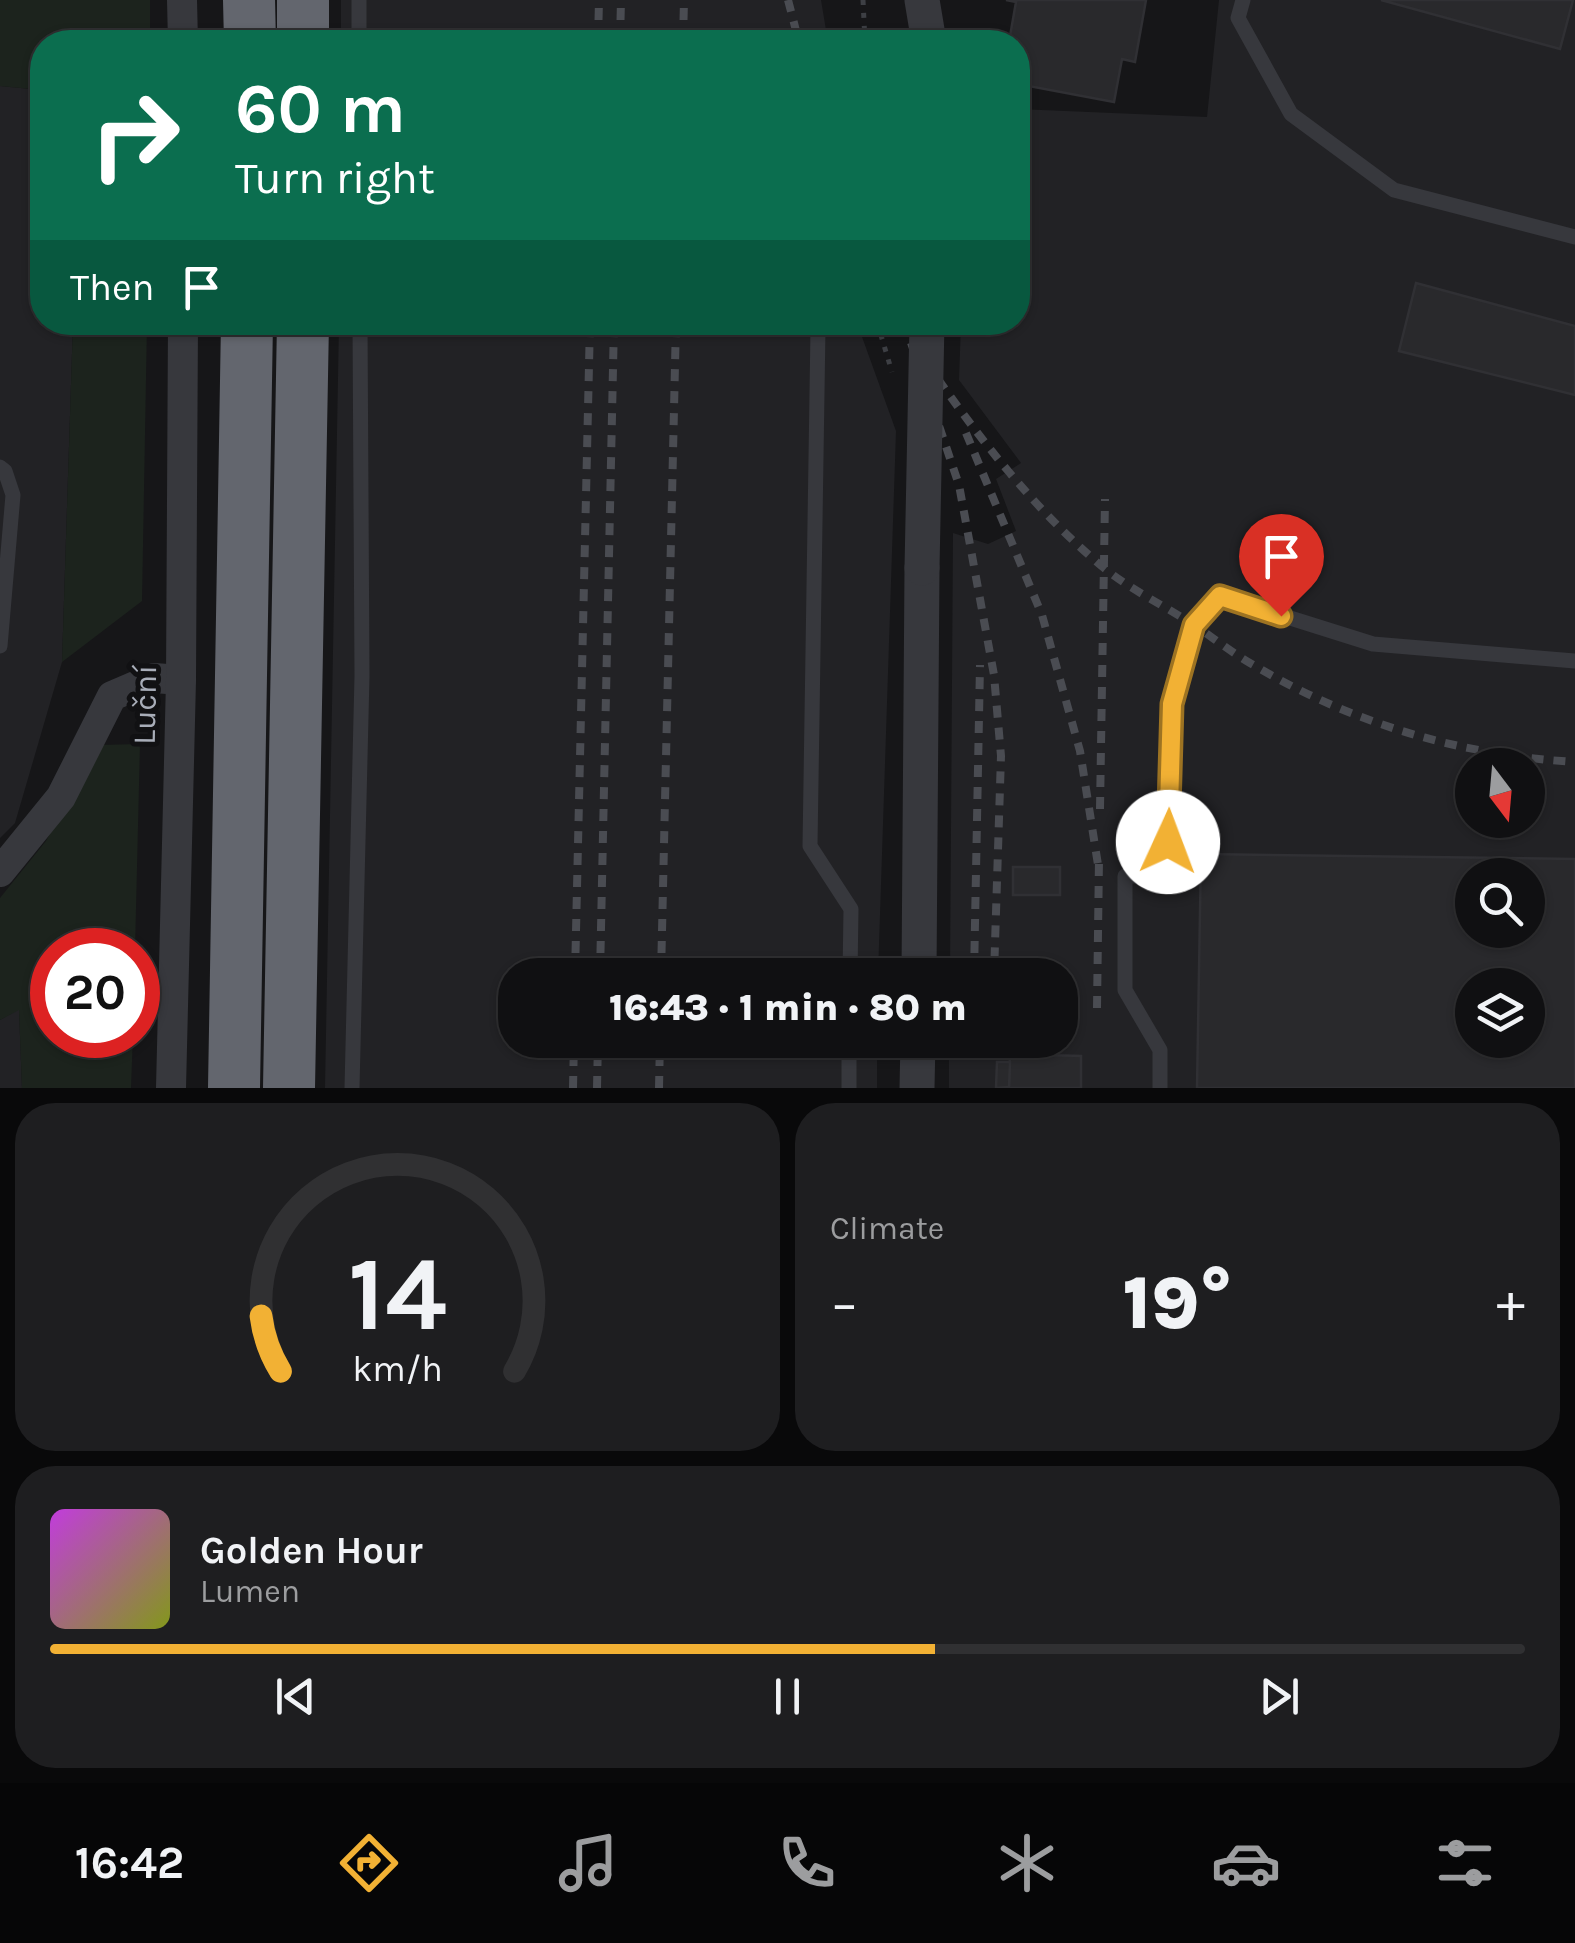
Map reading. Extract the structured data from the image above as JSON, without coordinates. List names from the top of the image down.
{
  "streets": {
    "street": ["Luční"]
  },
  "north": "bottom",
  "page": {
    "turn": ["60 m", "Turn right"],
    "then": "Then",
    "limit": "20",
    "trip": "16:43 · 1 min · 80 m",
    "tile": "Climate",
    "heat": ["−", "19°", "+"],
    "song": ["Golden Hour", "Lumen"],
    "tabs": "16:42",
    "gauge": ["14", "km/h"]
  }
}
